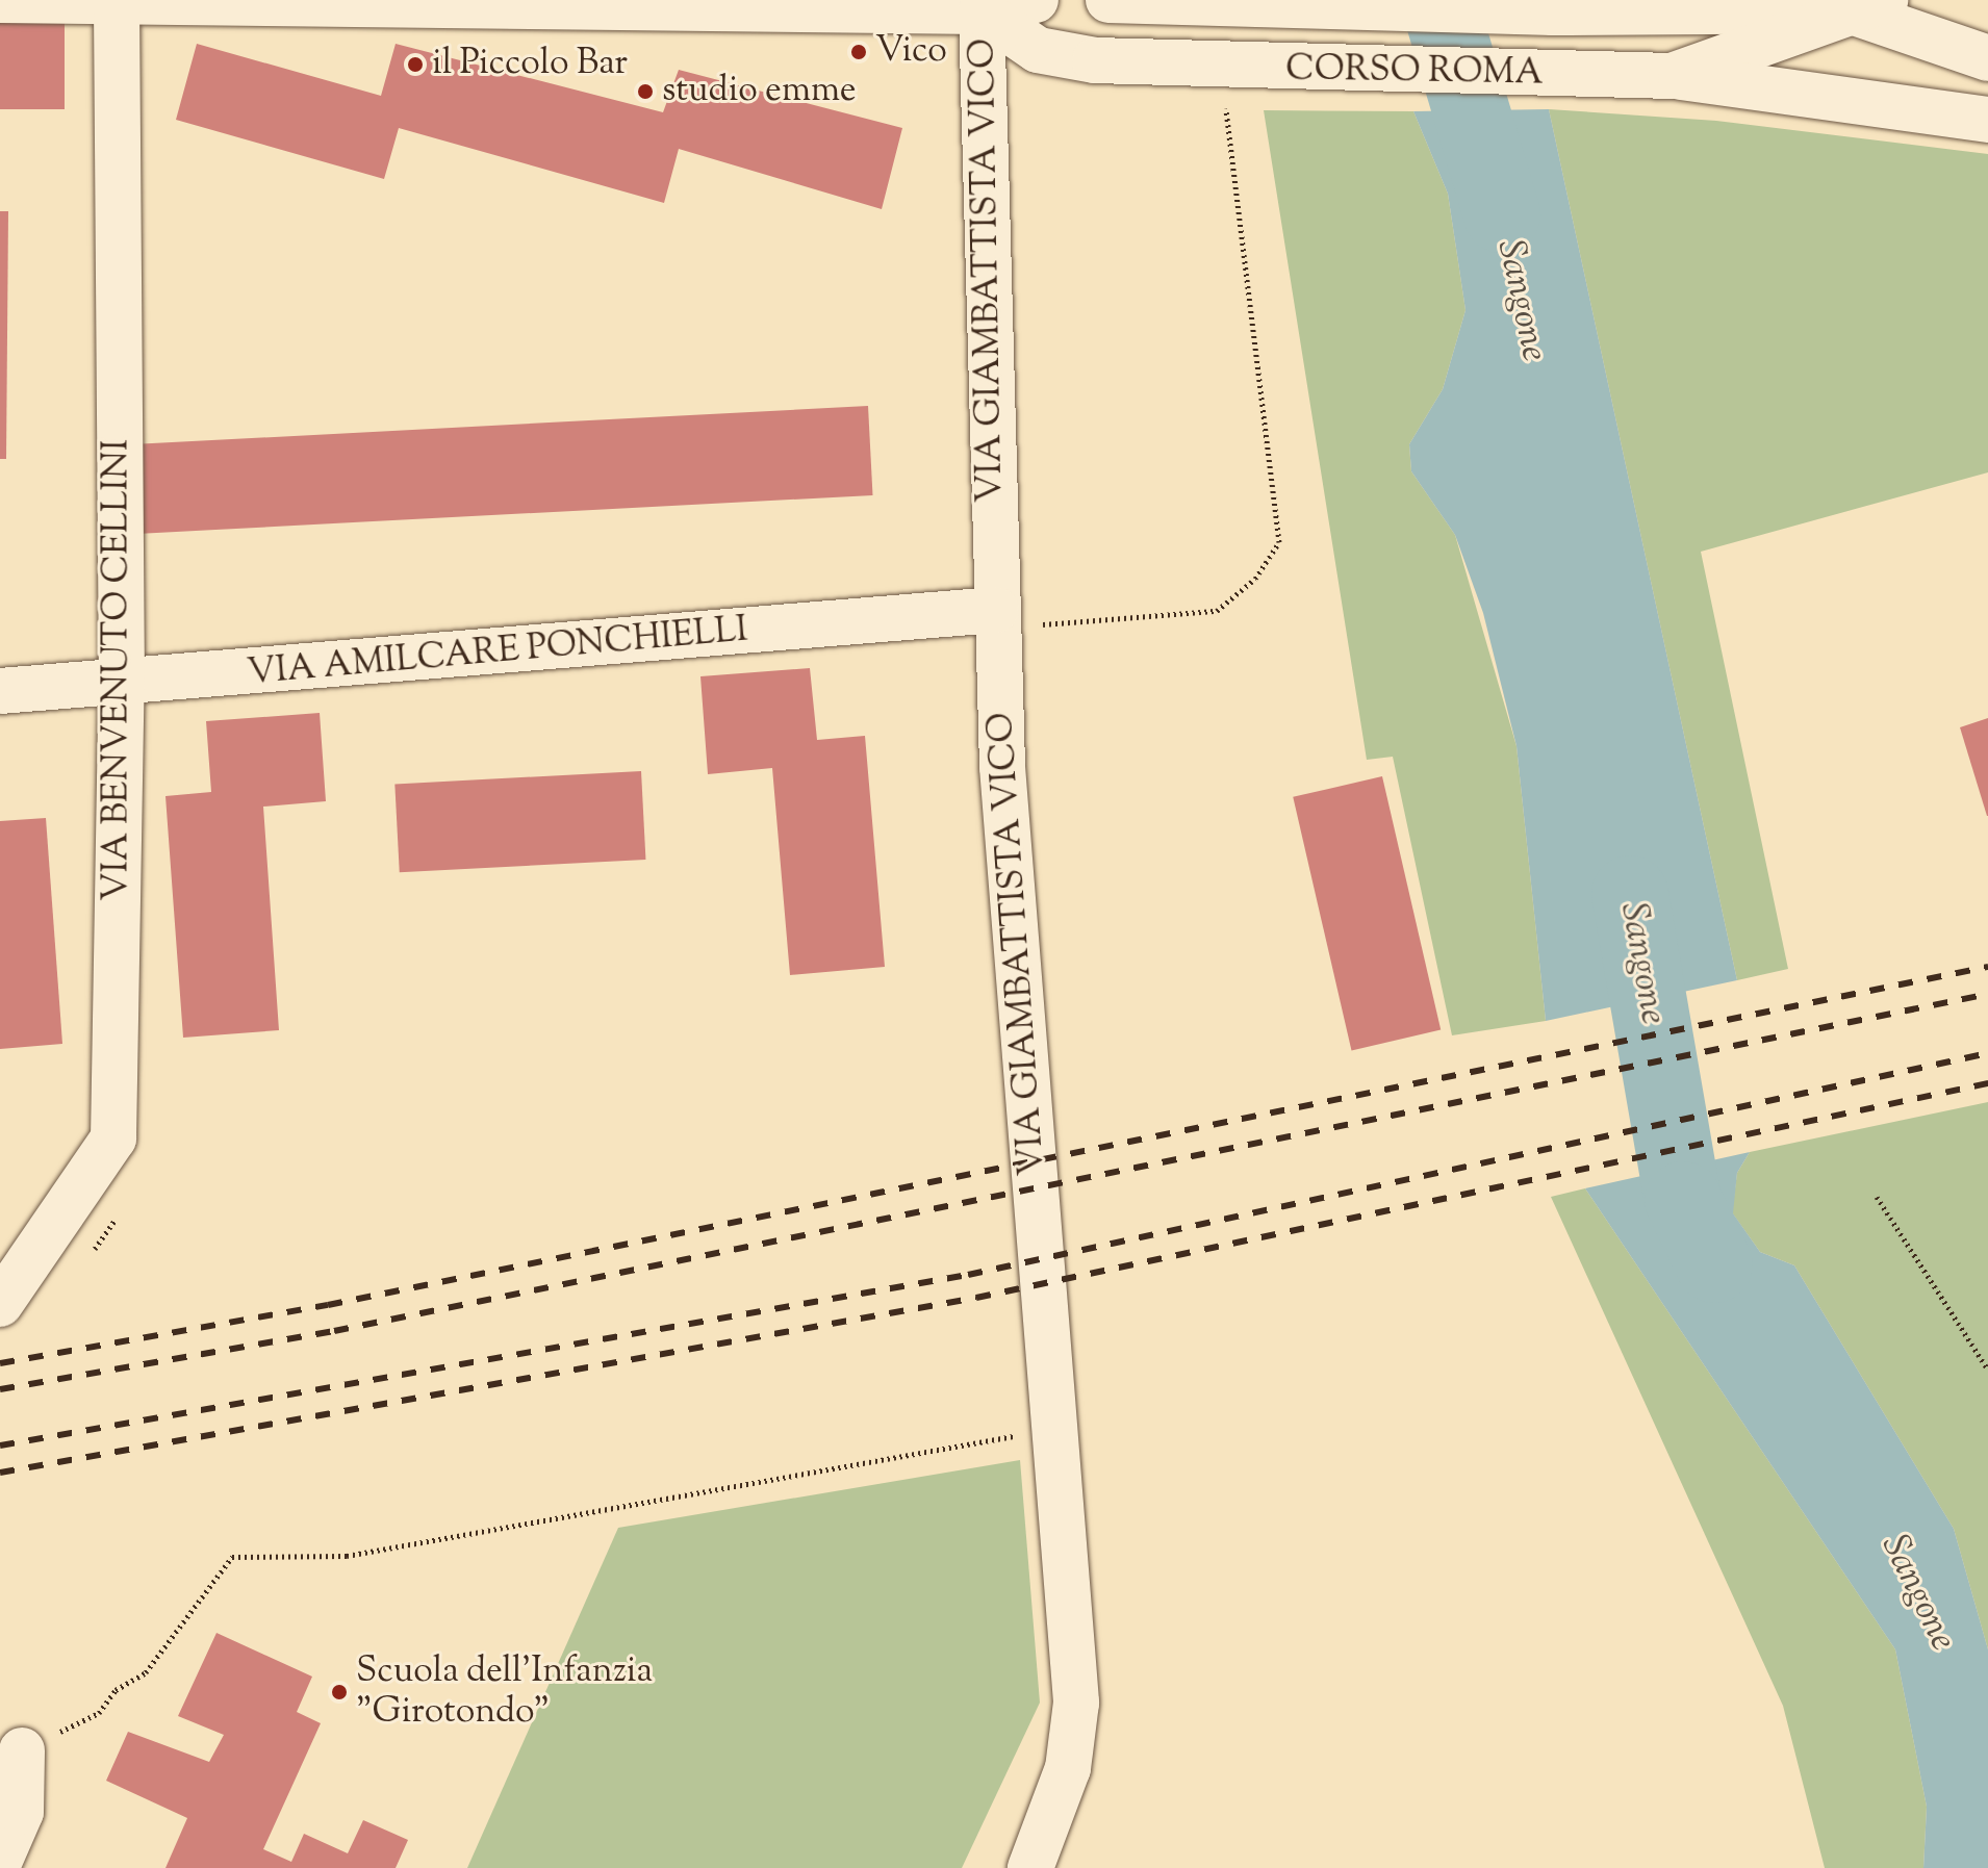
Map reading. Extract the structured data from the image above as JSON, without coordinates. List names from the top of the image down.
{
  "streets": {
    "street": [
      "CORSO ROMA",
      "VIA GIAMBATTISTA VICO",
      "VIA AMILCARE PONCHIELLI",
      "VIA BENVENUTO CELLINI"
    ]
  },
  "crossings": [
    ["CORSO ROMA", "VIA GIAMBATTISTA VICO"],
    ["VIA GIAMBATTISTA VICO", "VIA AMILCARE PONCHIELLI"],
    ["VIA AMILCARE PONCHIELLI", "VIA BENVENUTO CELLINI"]
  ],
  "water": ["Sangone"],
  "places": [
    "Vico",
    "il Piccolo Bar",
    "studio emme",
    "Scuola dell'Infanzia \"Girotondo\""
  ]
}
